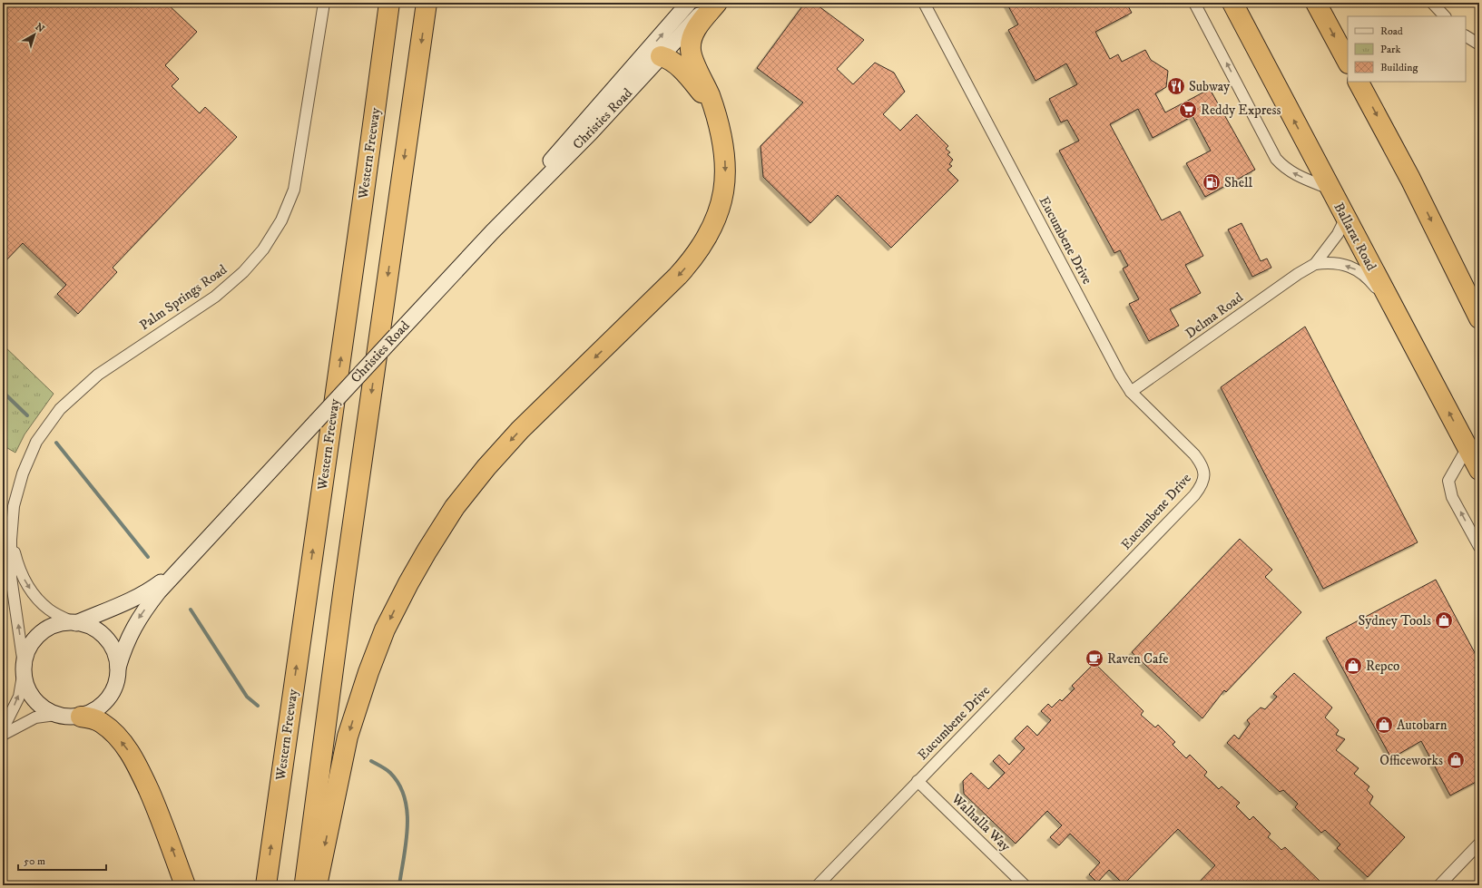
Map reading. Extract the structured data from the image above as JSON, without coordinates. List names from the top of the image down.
{
  "streets": {
    "highway": ["Western Freeway", "Ballarat Road"],
    "main road": ["Christies Road"],
    "street": [
      "Eucumbene Drive",
      "Palm Springs Road",
      "Delma Road",
      "Walhalla Way"
    ]
  },
  "crossings": [
    ["Christies Road", "Palm Springs Road"],
    ["Ballarat Road", "Delma Road"],
    ["Eucumbene Drive", "Delma Road"],
    ["Eucumbene Drive", "Walhalla Way"]
  ],
  "places": {
    "restaurant": ["Subway"],
    "supermarket": ["Reddy Express"],
    "fuel station": ["Shell"],
    "shop": [
      "Sydney Tools",
      "Repco",
      "Autobarn",
      "Officeworks"
    ],
    "cafe": ["Raven Cafe"]
  },
  "legend": ["Road", "Park", "Building"],
  "scale_bar": "50 m",
  "north": "top right"
}
